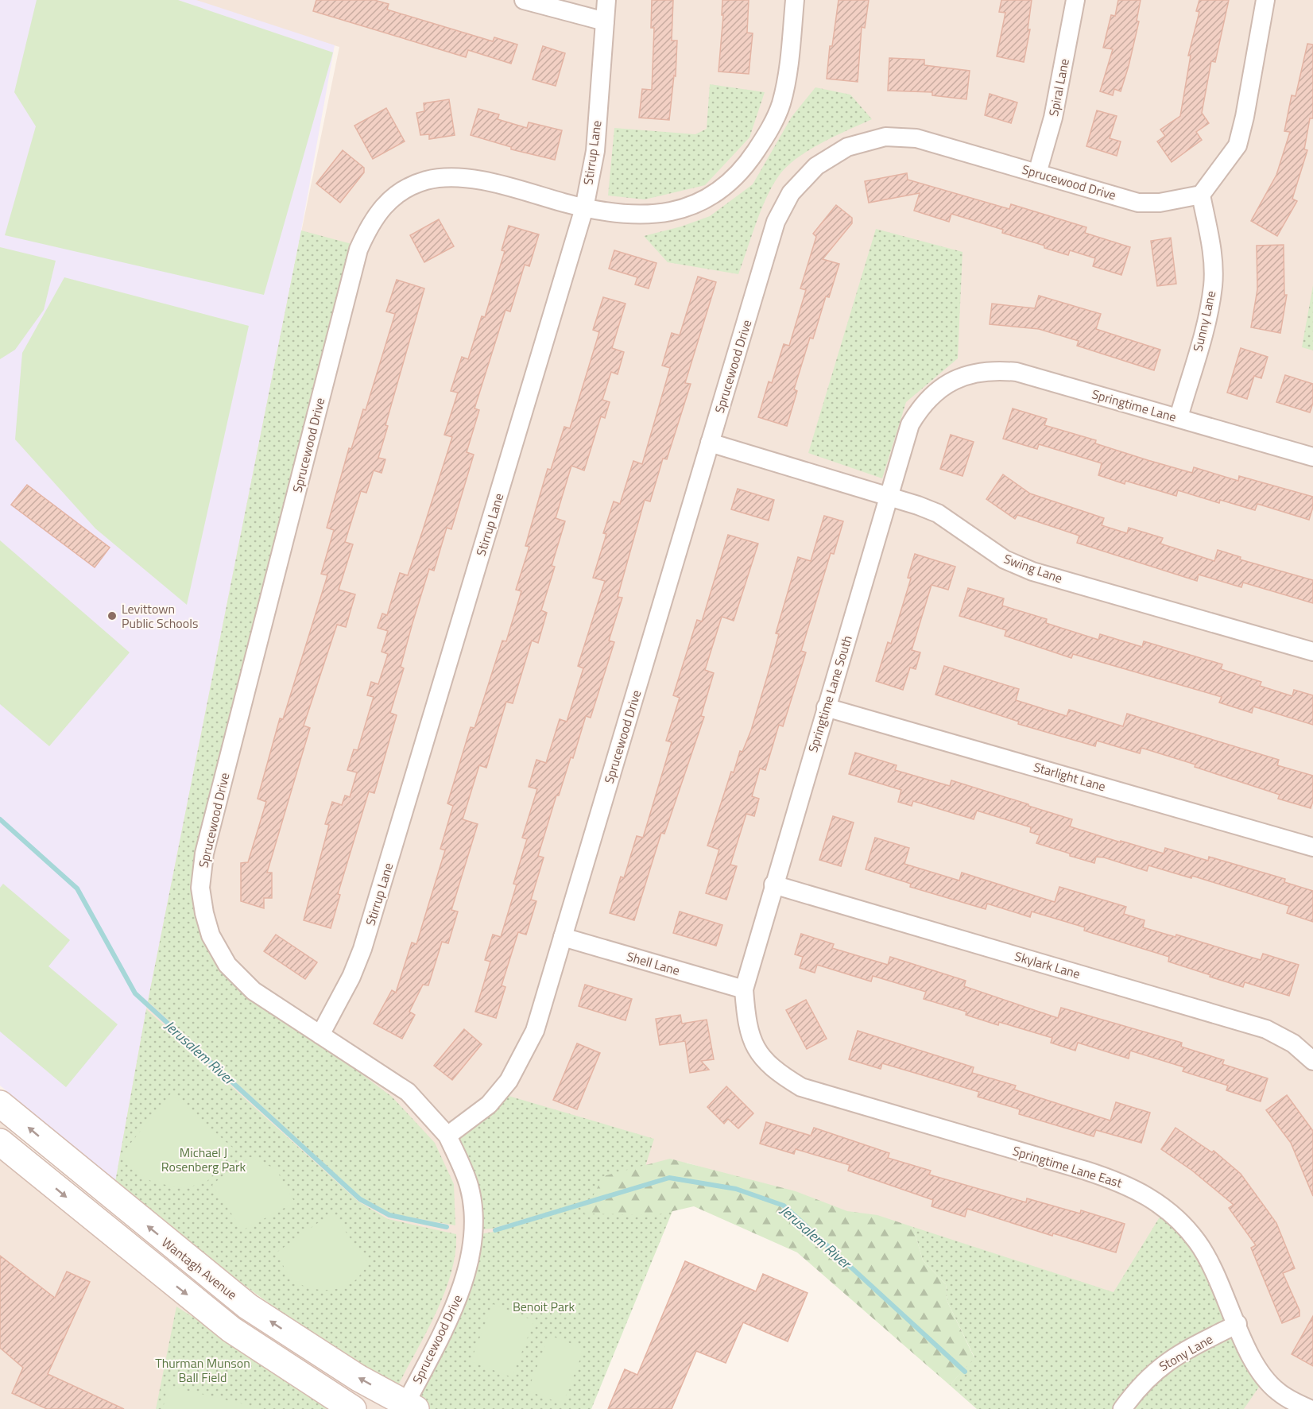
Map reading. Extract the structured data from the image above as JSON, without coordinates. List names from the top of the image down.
{
  "streets": {
    "main road": ["Wantagh Avenue"],
    "street": [
      "Spiral Lane",
      "Stirrup Lane",
      "Sprucewood Drive",
      "Sunny Lane",
      "Springtime Lane",
      "Swing Lane",
      "Springtime Lane South",
      "Starlight Lane",
      "Shell Lane",
      "Skylark Lane",
      "Springtime Lane East",
      "Stony Lane"
    ]
  },
  "crossings": [
    ["Spiral Lane", "Sprucewood Drive"],
    ["Stirrup Lane", "Sprucewood Drive"],
    ["Sprucewood Drive", "Sunny Lane"],
    ["Sprucewood Drive", "Swing Lane"],
    ["Sprucewood Drive", "Shell Lane"],
    ["Sprucewood Drive", "Wantagh Avenue"],
    ["Sunny Lane", "Springtime Lane"],
    ["Springtime Lane", "Springtime Lane South"],
    ["Swing Lane", "Springtime Lane South"],
    ["Springtime Lane South", "Starlight Lane"],
    ["Springtime Lane South", "Shell Lane"],
    ["Springtime Lane South", "Skylark Lane"],
    ["Springtime Lane South", "Springtime Lane East"],
    ["Springtime Lane East", "Stony Lane"]
  ],
  "water": ["Jerusalem River"],
  "parks": ["Michael J Rosenberg Park", "Benoit Park", "Thurman Munson Ball Field"],
  "places": ["Levittown Public Schools"]
}
